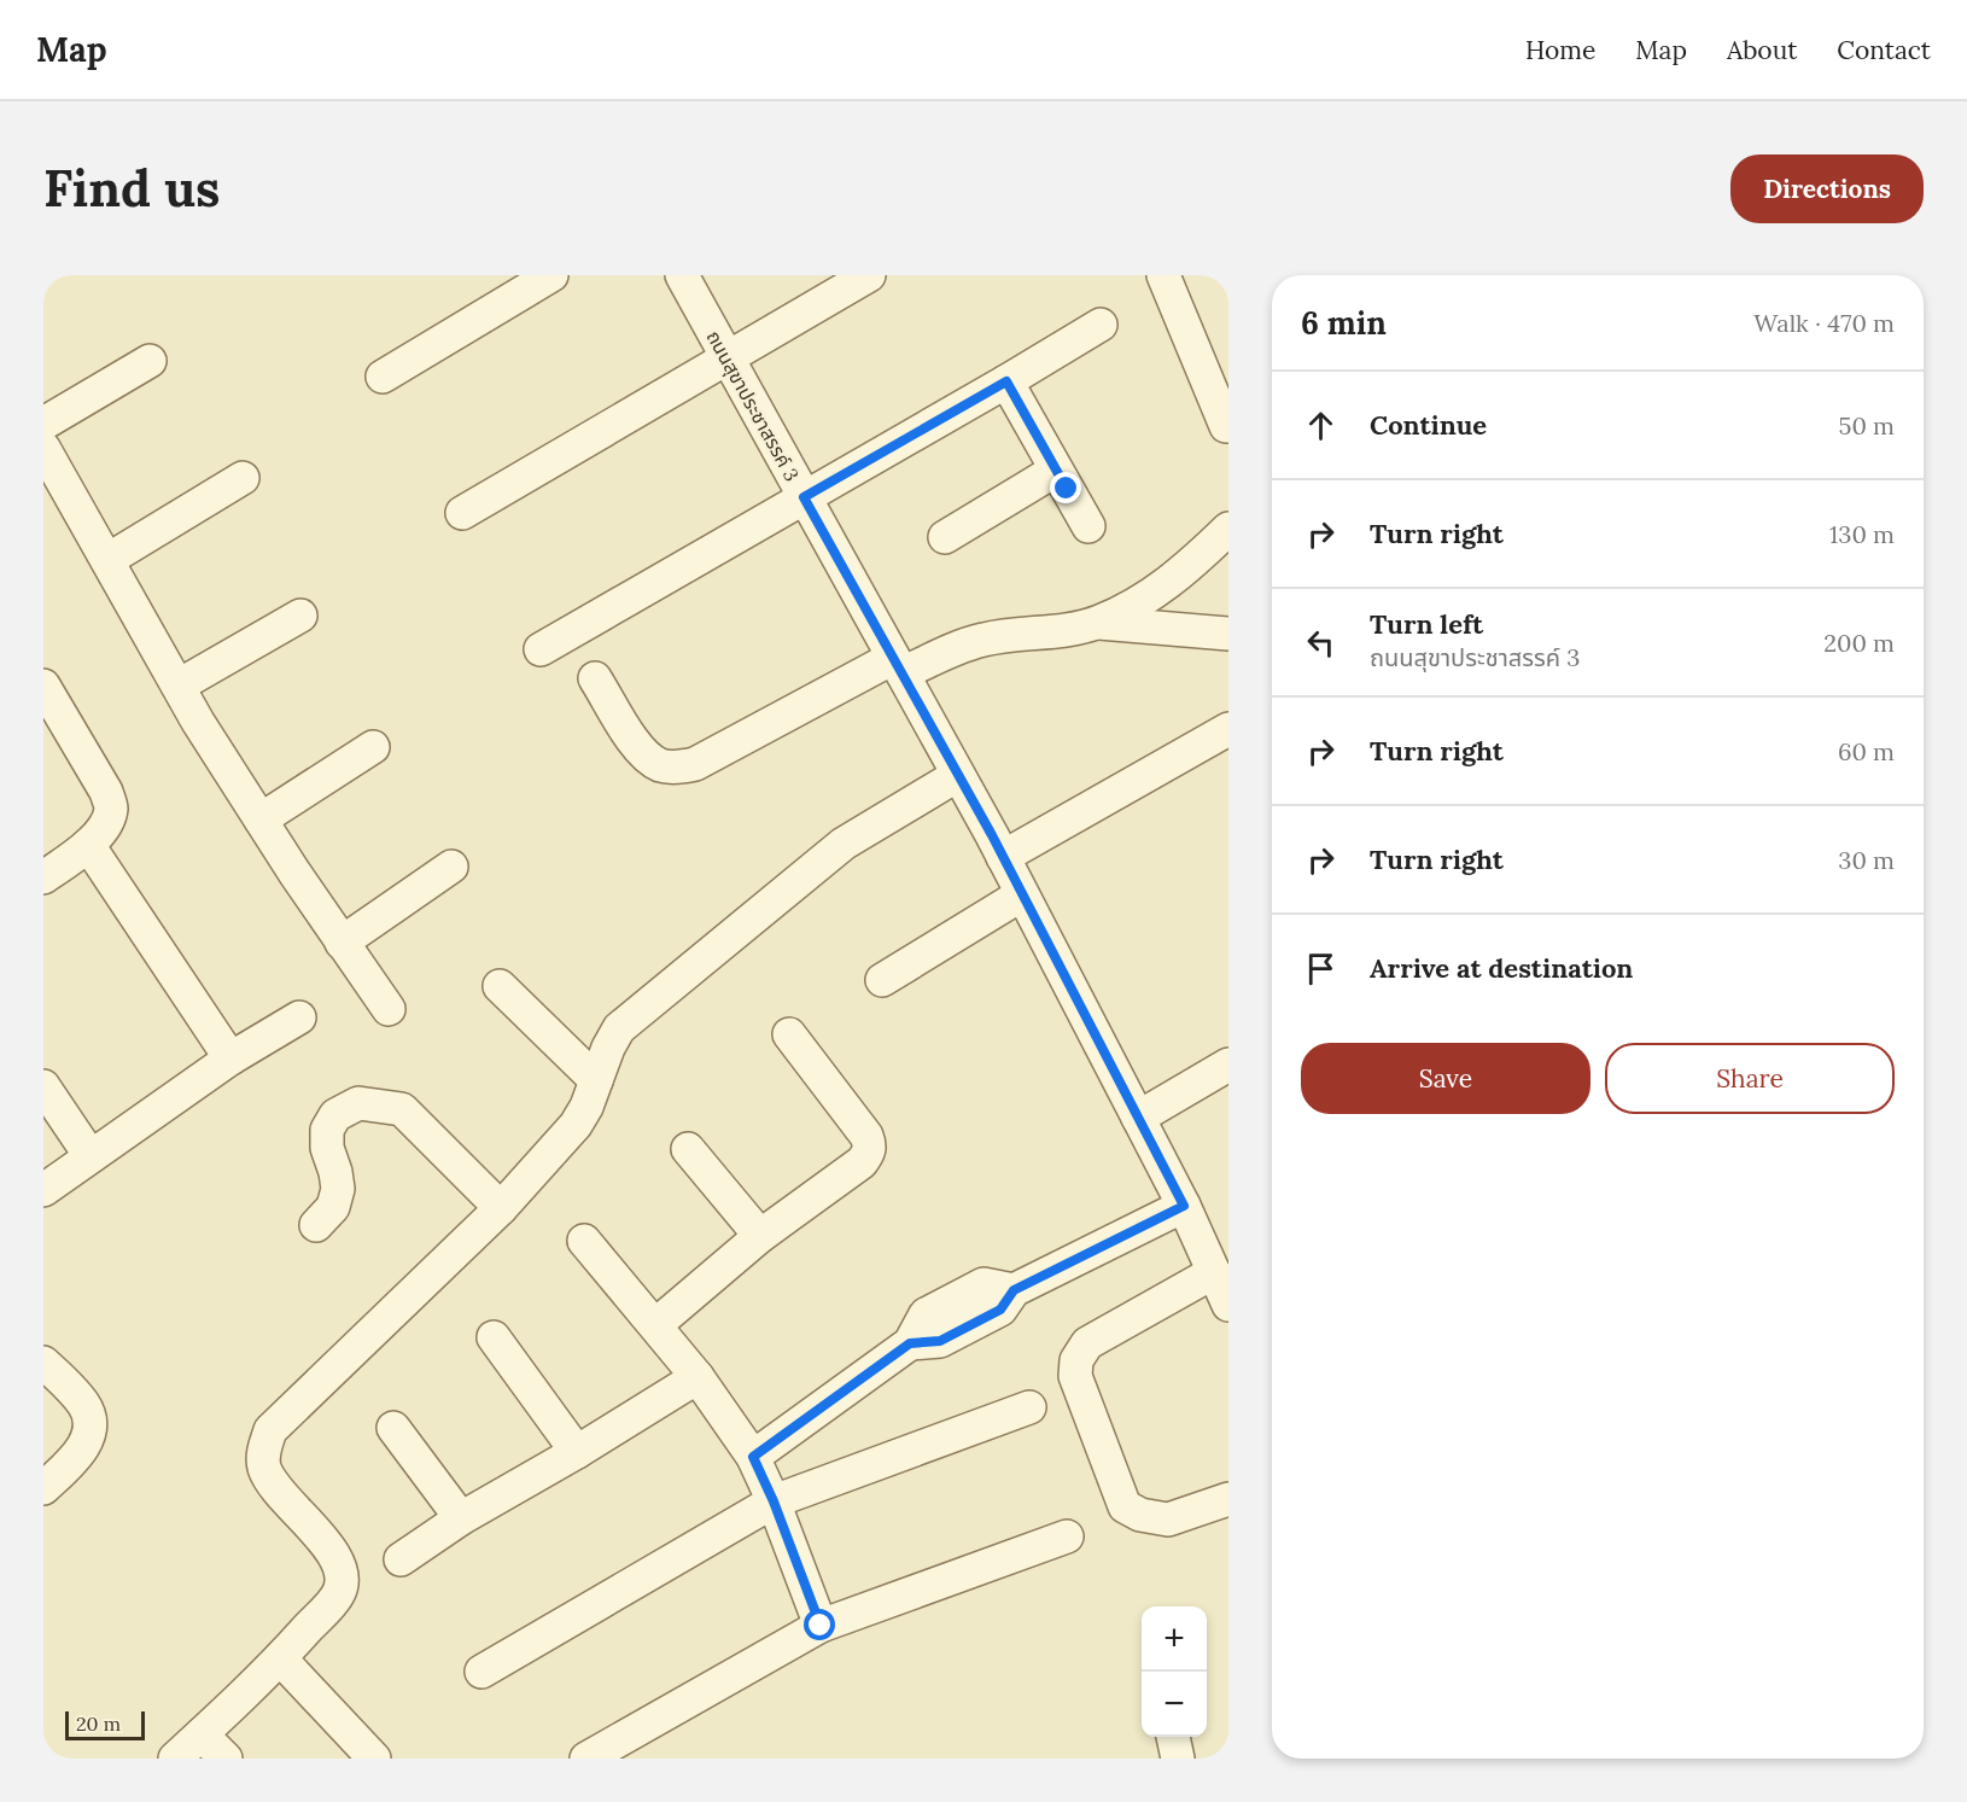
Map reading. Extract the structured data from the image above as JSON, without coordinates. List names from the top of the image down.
{
  "streets": {
    "street": ["ถนนสุขาประชาสรรค์ 3"]
  },
  "scale_bar": "20 m",
  "page": {
    "header": "Map",
    "nav": [
      "Home",
      "Map",
      "About",
      "Contact"
    ],
    "buttons": [
      "Directions",
      ["Save", "Share"]
    ],
    "title": "Find us",
    "heading": ["6 min", "Walk · 470 m"],
    "list": [
      ["Continue", "50 m"],
      ["Turn right", "130 m"],
      ["Turn left", "ถนนสุขาประชาสรรค์ 3", "200 m"],
      ["Turn right", "60 m"],
      ["Turn right", "30 m"],
      "Arrive at destination"
    ],
    "map_buttons": ["+", "−"],
    "scale": "20 m"
  }
}
